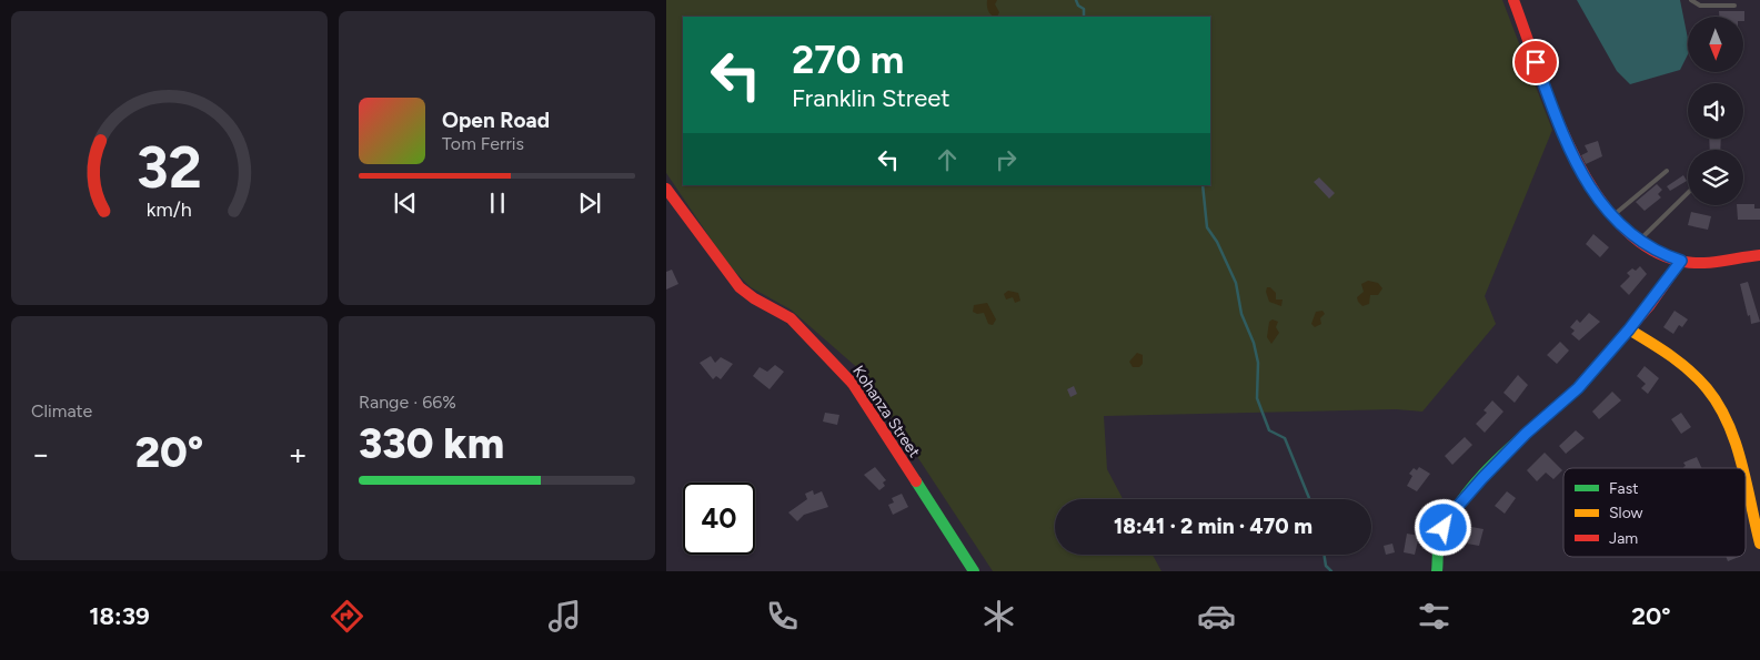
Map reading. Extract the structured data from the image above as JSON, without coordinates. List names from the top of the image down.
{
  "streets": {
    "street": ["Kohanza Street"]
  },
  "legend": ["Fast", "Slow", "Jam"],
  "north": "bottom",
  "page": {
    "turn": ["270 m", "Franklin Street"],
    "song": ["Open Road", "Tom Ferris"],
    "tile": [
      "Climate",
      ["Range · 66%", "330 km"]
    ],
    "heat": ["−", "20°", "+"],
    "limit": "40",
    "trip": "18:41 · 2 min · 470 m",
    "tabs": ["18:39", "20°"],
    "gauge": ["32", "km/h"]
  }
}
